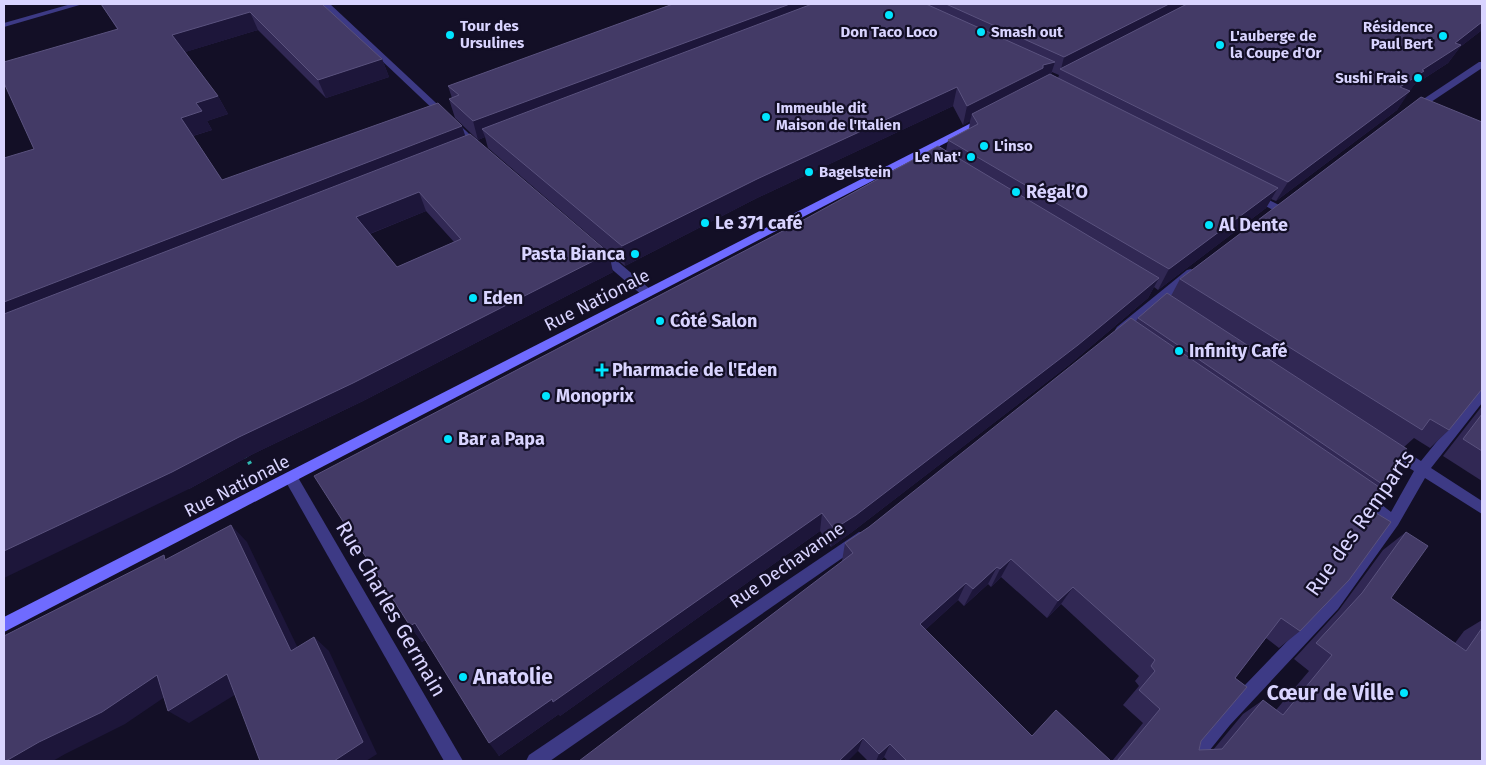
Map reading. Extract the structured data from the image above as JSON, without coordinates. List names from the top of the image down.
{
  "streets": {
    "main road": ["Rue Nationale"],
    "street": ["Rue des Remparts", "Rue Dechavanne", "Rue Charles Germain"]
  },
  "crossings": [
    ["Rue Nationale", "Rue Charles Germain"]
  ],
  "places": {
    "other": [
      "Don Taco Loco",
      "Smash out",
      "Tour des Ursulines",
      "Résidence Paul Bert",
      "L'auberge de la Coupe d'Or",
      "Sushi Frais",
      "Immeuble dit Maison de l'Italien",
      "L'inso",
      "Le Nat'",
      "Bagelstein",
      "Régal’O",
      "Le 371 café",
      "Al Dente",
      "Pasta Bianca",
      "Eden",
      "Côté Salon",
      "Infinity Café",
      "Monoprix",
      "Bar a Papa",
      "Anatolie",
      "Cœur de Ville"
    ],
    "health": ["Pharmacie de l'Eden"]
  }
}
